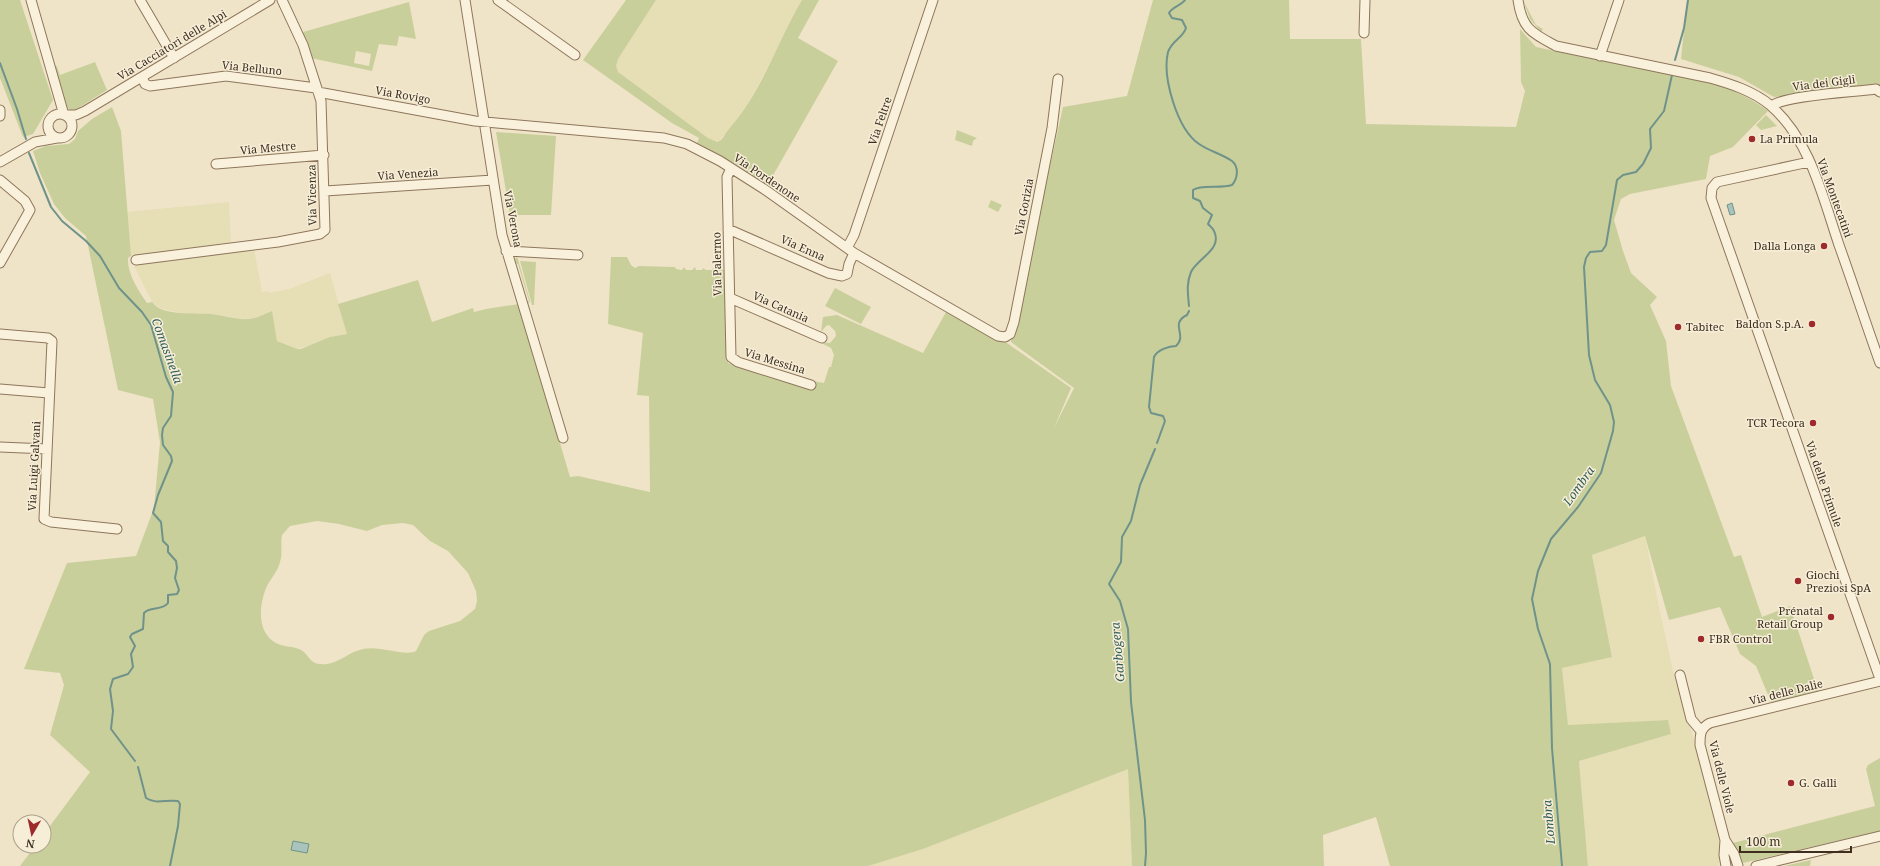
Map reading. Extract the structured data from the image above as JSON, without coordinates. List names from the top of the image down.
{
  "streets": {
    "street": [
      "Via Cacciatori delle Alpi",
      "Via Belluno",
      "Via dei Gigli",
      "Via Rovigo",
      "Via Feltre",
      "Via Mestre",
      "Via Venezia",
      "Via Pordenone",
      "Via Vicenza",
      "Via Montecatini",
      "Via Gorizia",
      "Via Verona",
      "Via Enna",
      "Via Palermo",
      "Via Catania",
      "Via Messina",
      "Via Luigi Galvani",
      "Via delle Primule",
      "Via delle Dalie",
      "Via delle Viole"
    ]
  },
  "crossings": [
    ["Via Cacciatori delle Alpi", "Via Belluno"],
    ["Via Belluno", "Via Rovigo"],
    ["Via Belluno", "Via Vicenza"],
    ["Via dei Gigli", "Via Montecatini"],
    ["Via Rovigo", "Via Pordenone"],
    ["Via Rovigo", "Via Vicenza"],
    ["Via Rovigo", "Via Verona"],
    ["Via Feltre", "Via Pordenone"],
    ["Via Feltre", "Via Enna"],
    ["Via Mestre", "Via Vicenza"],
    ["Via Venezia", "Via Vicenza"],
    ["Via Venezia", "Via Verona"],
    ["Via Pordenone", "Via Gorizia"],
    ["Via Pordenone", "Via Verona"],
    ["Via Pordenone", "Via Enna"],
    ["Via Pordenone", "Via Palermo"],
    ["Via Montecatini", "Via delle Primule"],
    ["Via Enna", "Via Palermo"],
    ["Via Palermo", "Via Catania"],
    ["Via Palermo", "Via Messina"],
    ["Via delle Primule", "Via delle Dalie"],
    ["Via delle Dalie", "Via delle Viole"]
  ],
  "water": ["Comasinella", "Lombra", "Garbogera"],
  "places": [
    "La Primula",
    "Dalla Longa",
    "Baldon S.p.A.",
    "Tabitec",
    "TCR Tecora",
    "Giochi Preziosi SpA",
    "Prénatal Retail Group",
    "FBR Control",
    "G. Galli"
  ],
  "scale_bar": "100 m",
  "north": "bottom"
}
